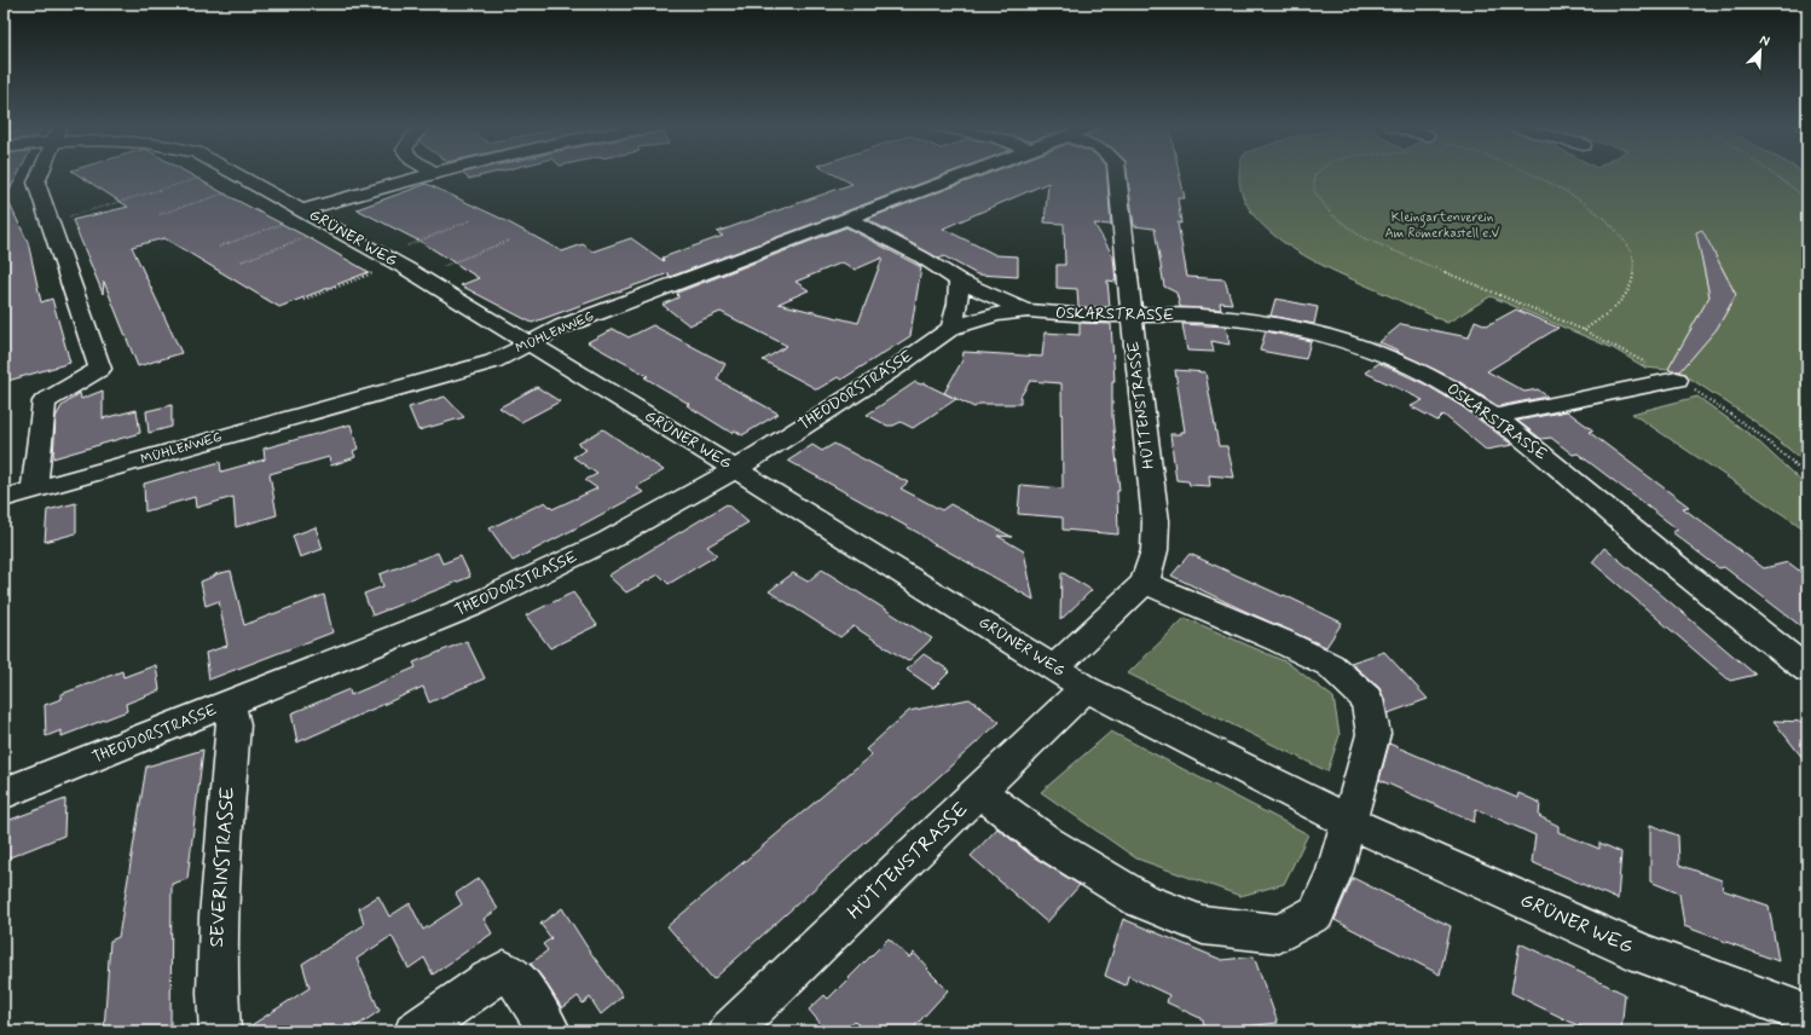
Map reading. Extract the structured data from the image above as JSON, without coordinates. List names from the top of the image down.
{
  "streets": {
    "street": [
      "GRÜNER WEG",
      "OSKARSTRASSE",
      "MÜHLENWEG",
      "THEODORSTRASSE",
      "HÜTTENSTRASSE",
      "SEVERINSTRASSE"
    ]
  },
  "crossings": [
    ["GRÜNER WEG", "MÜHLENWEG"],
    ["GRÜNER WEG", "THEODORSTRASSE"],
    ["GRÜNER WEG", "HÜTTENSTRASSE"],
    ["OSKARSTRASSE", "THEODORSTRASSE"],
    ["OSKARSTRASSE", "HÜTTENSTRASSE"],
    ["THEODORSTRASSE", "SEVERINSTRASSE"]
  ],
  "parks": ["Kleingartenverein Am Römerkastell e.V"],
  "north": "top right"
}
